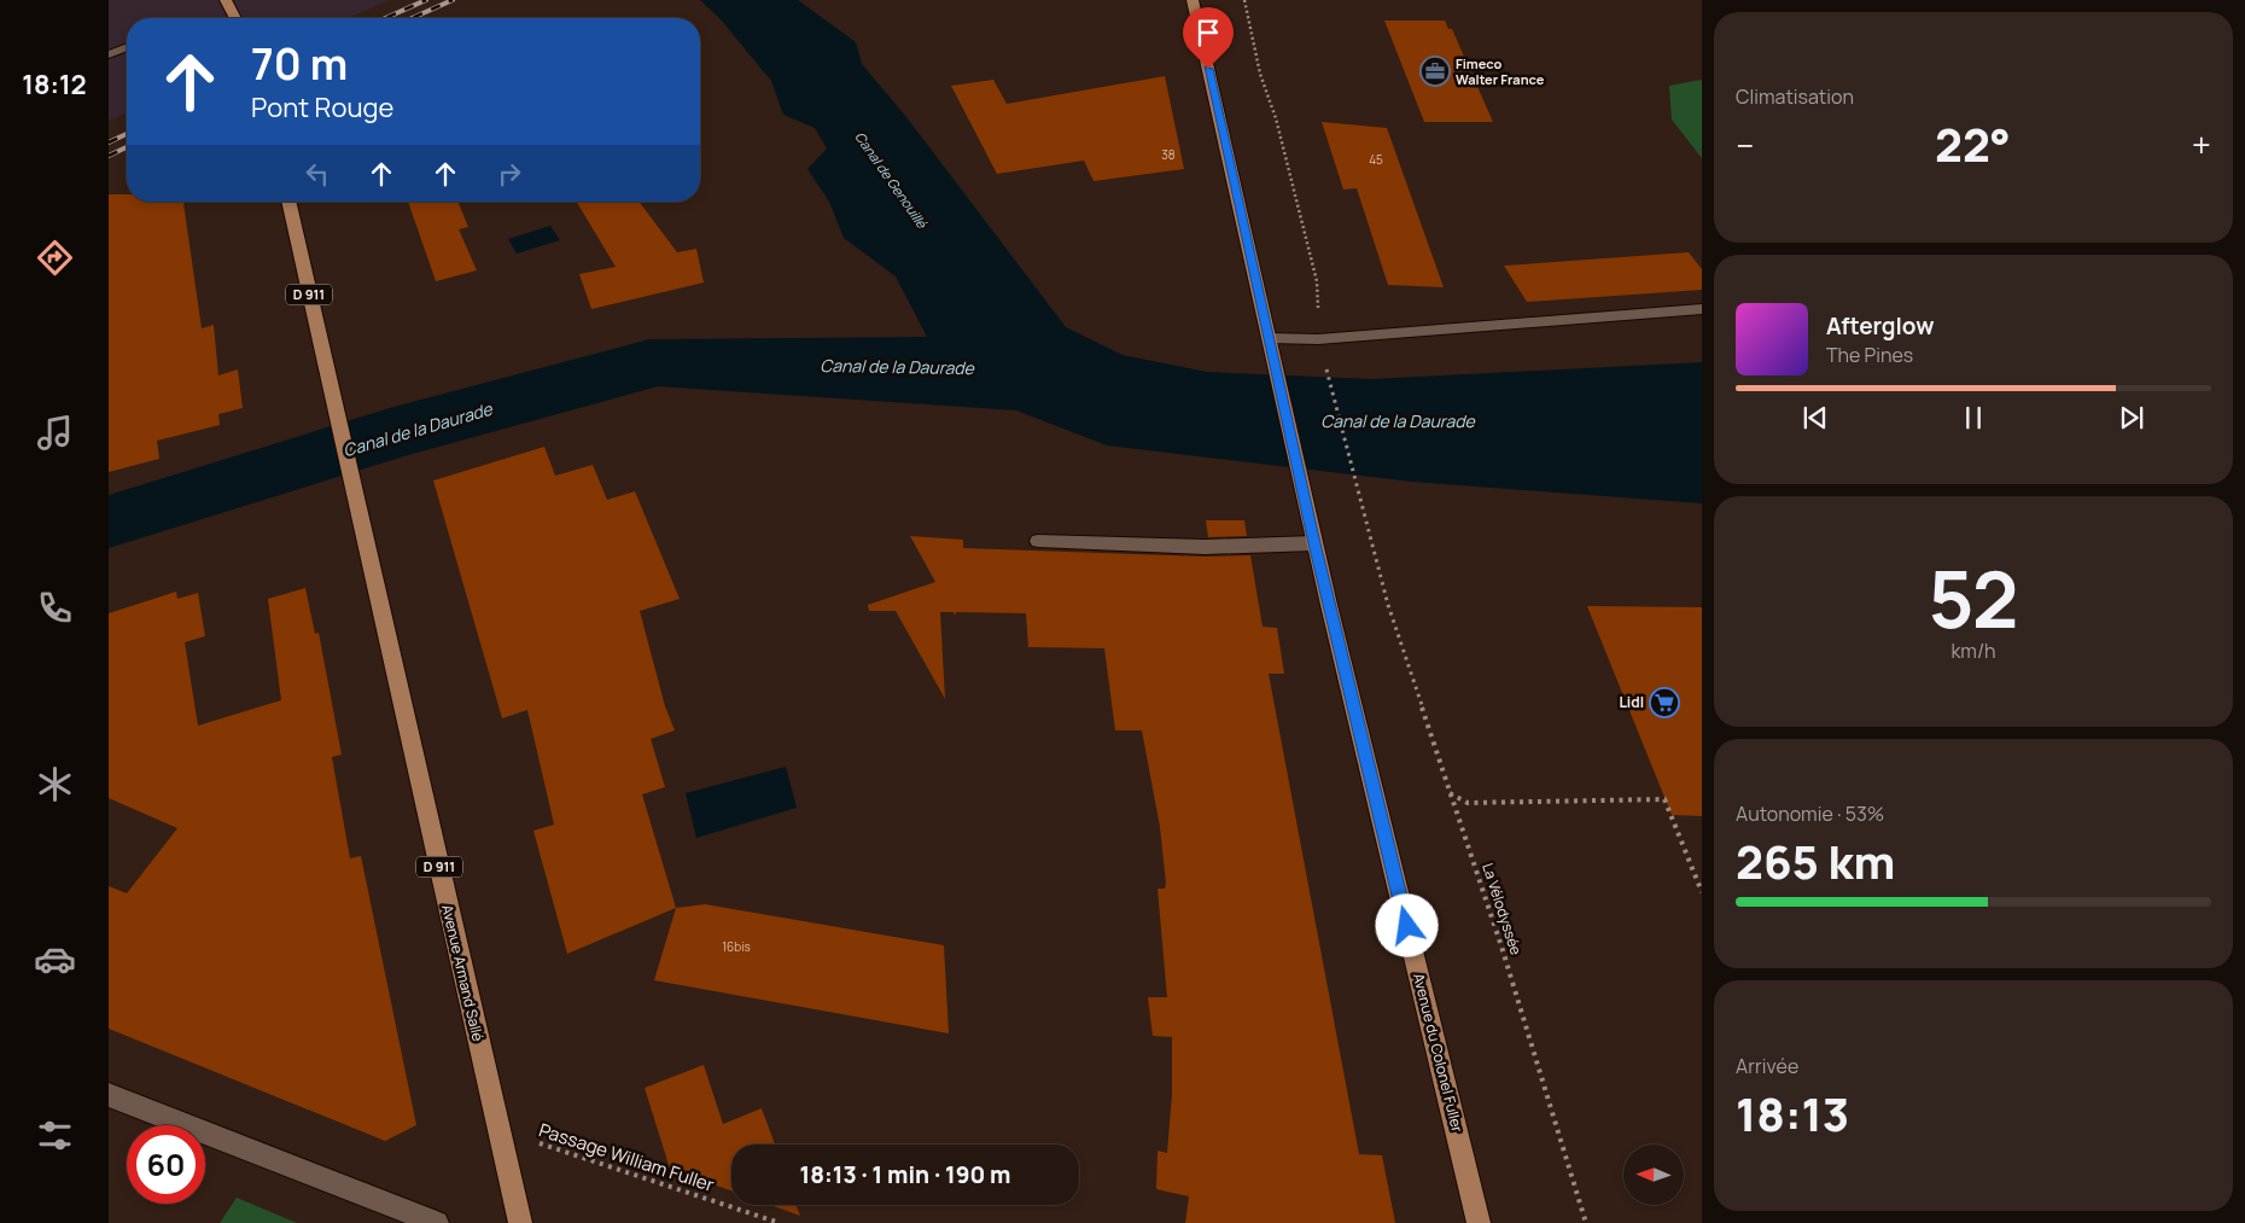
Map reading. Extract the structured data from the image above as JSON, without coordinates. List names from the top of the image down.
{
  "streets": {
    "main road": ["D 911", "Avenue Armand Sallé", "Avenue du Colonel Fuller"],
    "path": ["La Vélodyssée", "Passage William Fuller"]
  },
  "crossings": [
    ["Avenue Armand Sallé", "Passage William Fuller"]
  ],
  "water": ["Canal de Genouillé", "Canal de la Daurade"],
  "places": {
    "office": ["Fimeco Walter France"],
    "supermarket": ["Lidl"]
  },
  "house_numbers": ["38", "45", "16bis"],
  "north": "left",
  "page": {
    "tabs": "18:12",
    "tile": [
      "Climatisation",
      ["52", "km/h"],
      ["Autonomie · 53%", "265 km"],
      ["Arrivée", "18:13"]
    ],
    "turn": ["70 m", "Pont Rouge"],
    "heat": ["−", "22°", "+"],
    "song": ["Afterglow", "The Pines"],
    "limit": "60",
    "trip": "18:13 · 1 min · 190 m"
  }
}
